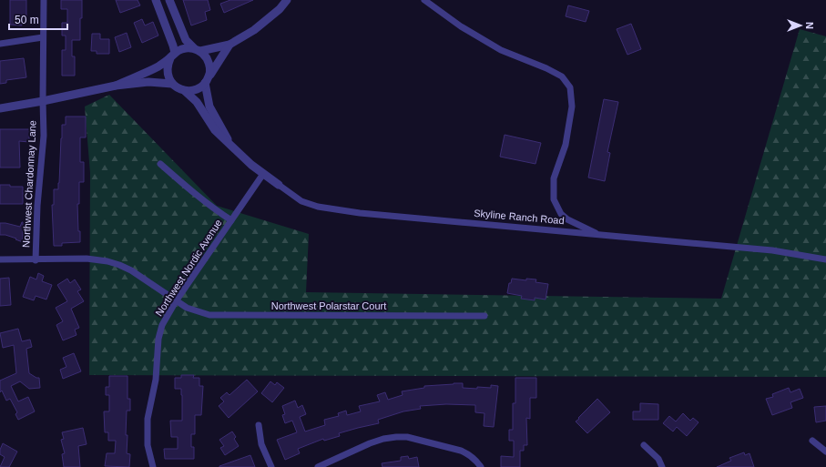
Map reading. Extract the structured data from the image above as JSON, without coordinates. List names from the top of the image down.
{
  "streets": {
    "street": [
      "Northwest Chardonnay Lane",
      "Skyline Ranch Road",
      "Northwest Nordic Avenue",
      "Northwest Polarstar Court"
    ]
  },
  "crossings": [
    ["Northwest Chardonnay Lane", "Northwest Polarstar Court"],
    ["Skyline Ranch Road", "Northwest Nordic Avenue"],
    ["Northwest Nordic Avenue", "Northwest Polarstar Court"]
  ],
  "scale_bar": "50 m",
  "north": "right"
}
